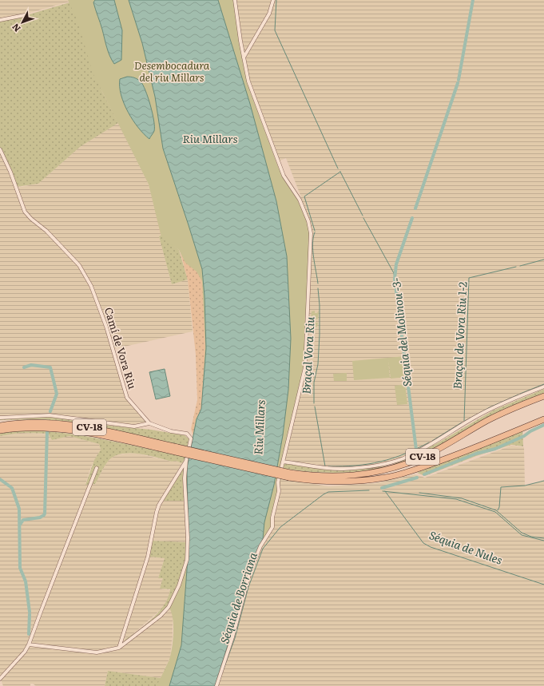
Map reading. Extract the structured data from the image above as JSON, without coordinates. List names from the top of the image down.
{
  "streets": {
    "main road": ["CV-18"],
    "street": ["Camí de Vora Riu"]
  },
  "water": [
    "Riu Millars",
    "Séquia del Molinou -3-",
    "Braçal de Vora Riu 1-2",
    "Braçal Vora Riu",
    "Séquia de Nules",
    "Séquia de Borriana"
  ],
  "parks": ["Desembocadura del riu Millars"],
  "north": "bottom left"
}
